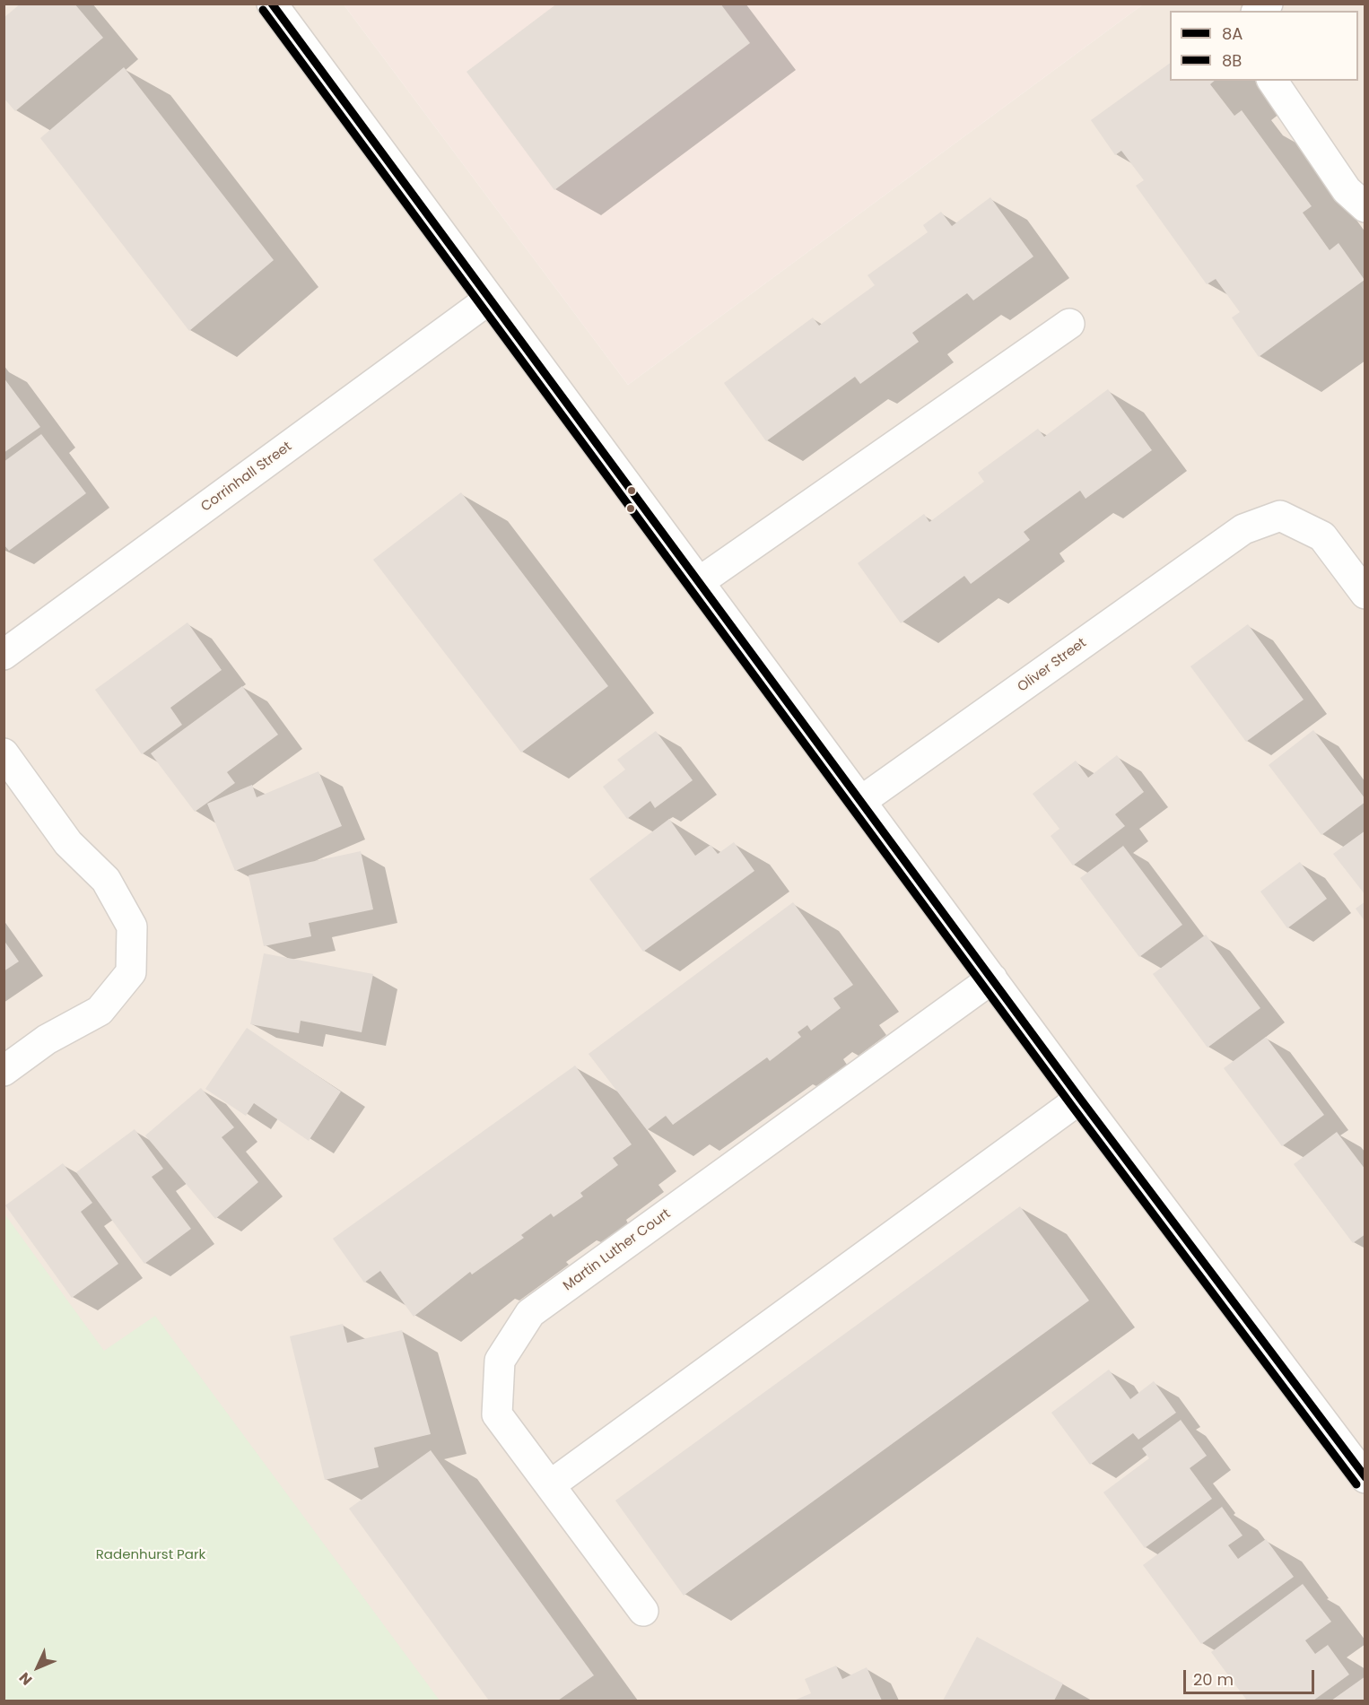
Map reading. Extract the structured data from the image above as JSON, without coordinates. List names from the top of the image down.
{
  "streets": {
    "street": ["Corrinhall Street", "Oliver Street", "Martin Luther Court"]
  },
  "parks": ["Radenhurst Park"],
  "lines": ["transit line 8A", "transit line 8B"],
  "legend": ["8A", "8B"],
  "scale_bar": "20 m",
  "north": "bottom left"
}
